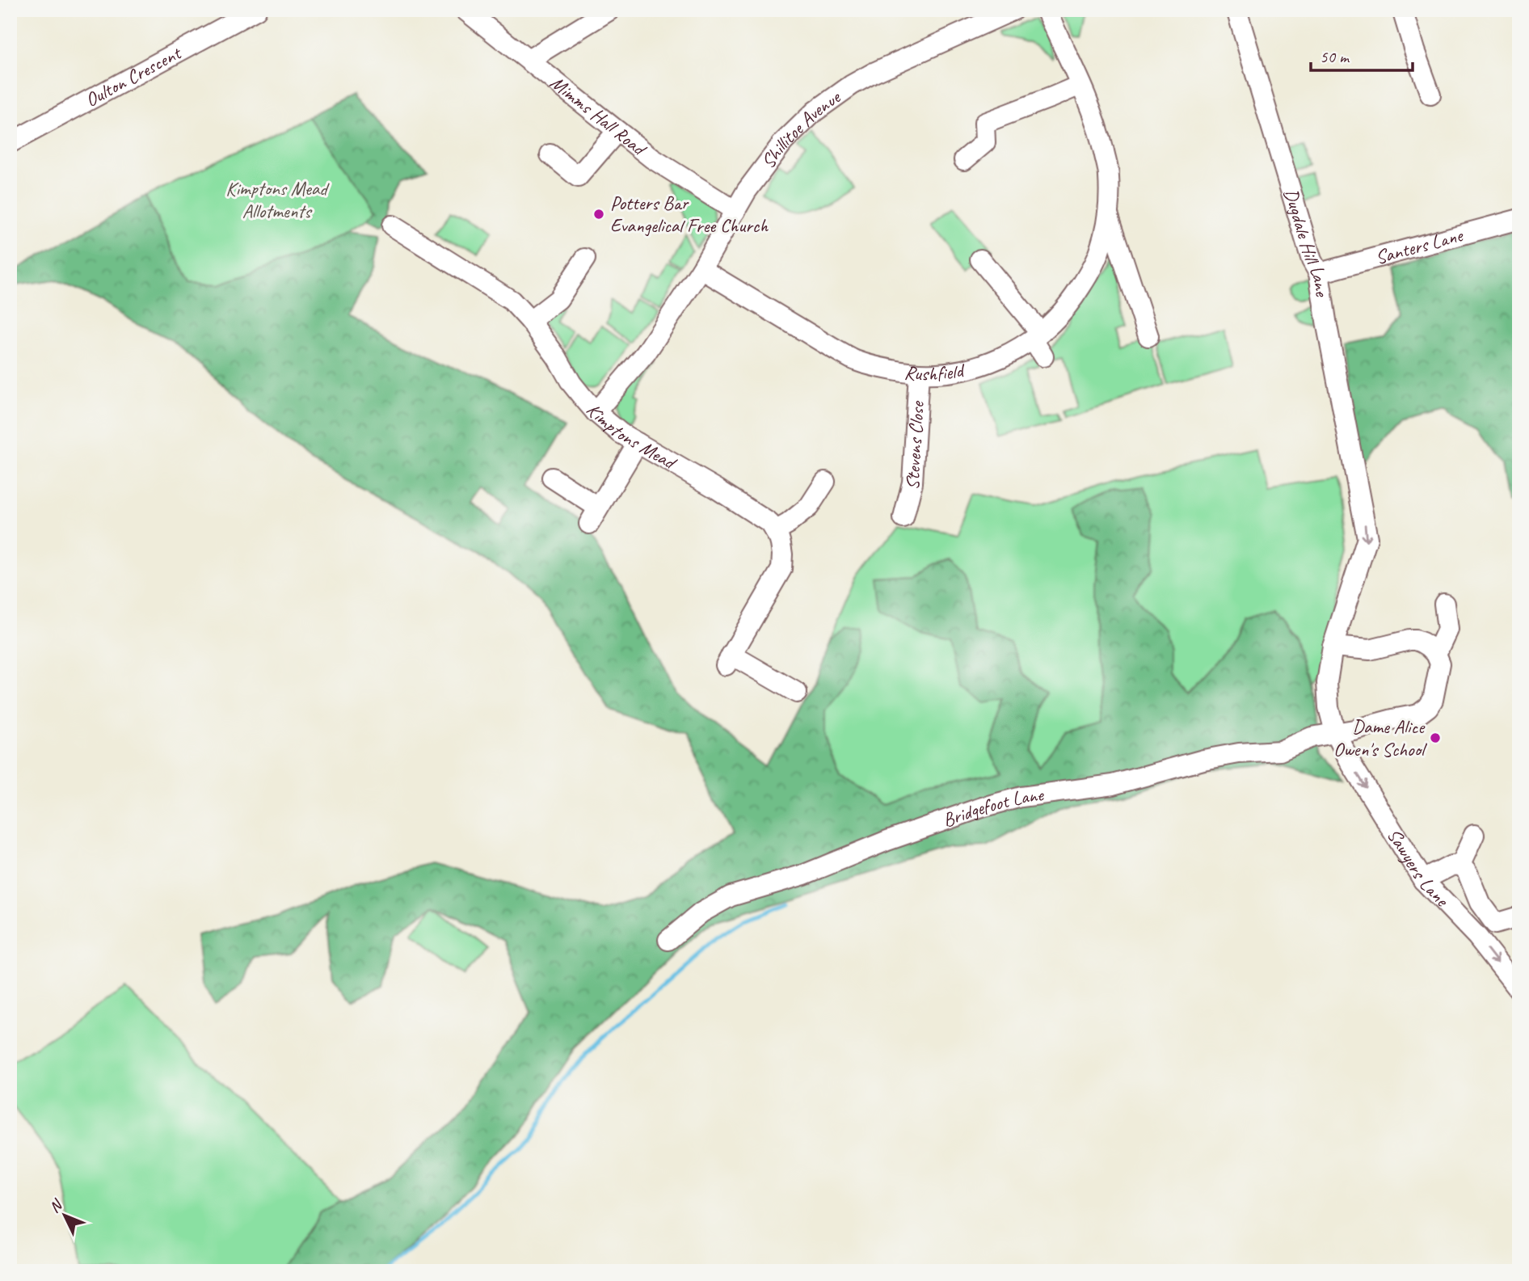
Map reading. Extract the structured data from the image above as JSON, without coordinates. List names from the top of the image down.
{
  "streets": {
    "street": [
      "Oulton Crescent",
      "Mimms Hall Road",
      "Shillitoe Avenue",
      "Dugdale Hill Lane",
      "Santers Lane",
      "Rushfield",
      "Kimptons Mead",
      "Stevens Close",
      "Bridgefoot Lane",
      "Sawyers Lane"
    ]
  },
  "crossings": [
    ["Mimms Hall Road", "Shillitoe Avenue"],
    ["Shillitoe Avenue", "Rushfield"],
    ["Shillitoe Avenue", "Kimptons Mead"],
    ["Dugdale Hill Lane", "Santers Lane"],
    ["Dugdale Hill Lane", "Sawyers Lane"],
    ["Rushfield", "Stevens Close"],
    ["Bridgefoot Lane", "Sawyers Lane"]
  ],
  "one_way": ["Dugdale Hill Lane", "Sawyers Lane"],
  "parks": ["Kimptons Mead Allotments"],
  "places": ["Potters Bar Evangelical Free Church", "Dame Alice Owen's School"],
  "scale_bar": "50 m",
  "north": "top left"
}
